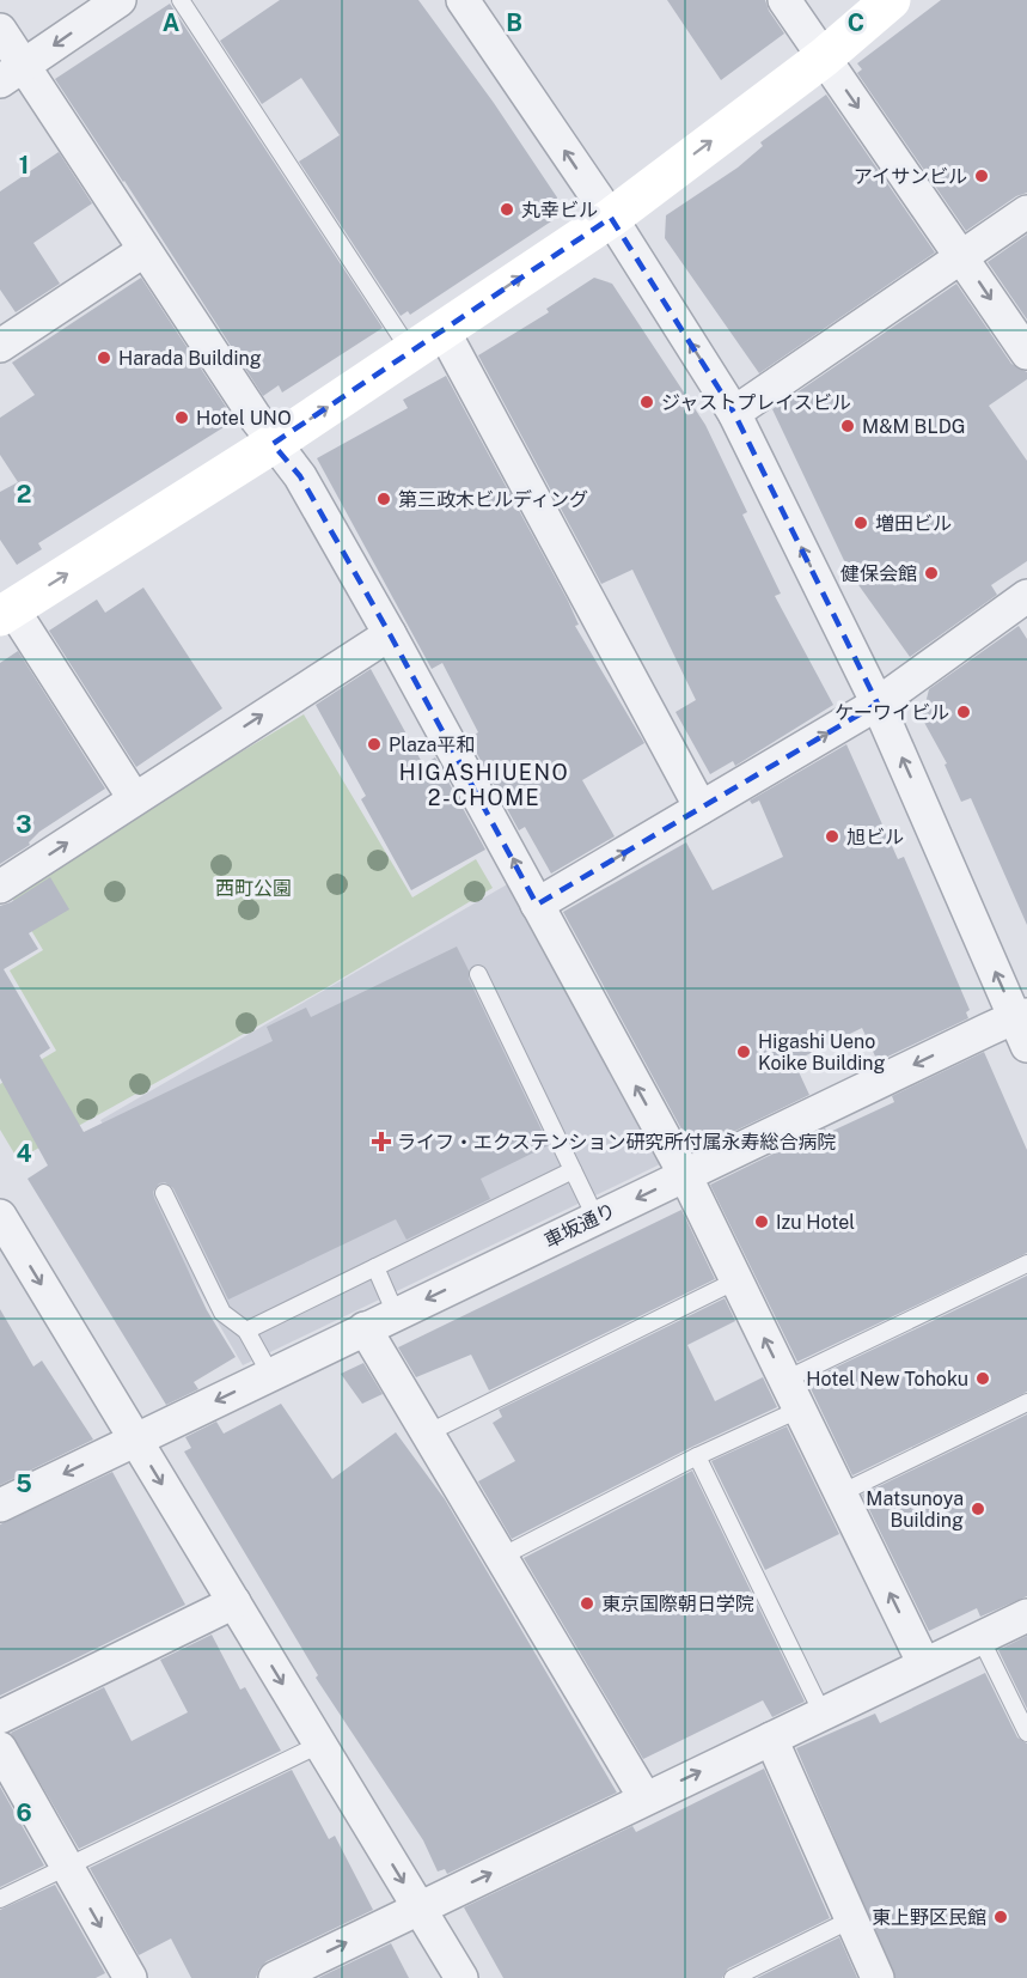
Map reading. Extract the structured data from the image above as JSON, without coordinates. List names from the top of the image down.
{
  "streets": {
    "street": ["車坂通り"]
  },
  "one_way": ["車坂通り"],
  "districts": ["HIGASHIUENO 2-CHOME"],
  "parks": ["西町公園"],
  "places": {
    "other": [
      "アイサンビル",
      "丸幸ビル",
      "Harada Building",
      "ジャストプレイスビル",
      "Hotel UNO",
      "M&M BLDG",
      "第三政木ビルディング",
      "増田ビル",
      "健保会館",
      "ケーワイビル",
      "Plaza平和",
      "旭ビル",
      "Higashi Ueno Koike Building",
      "Izu Hotel",
      "Hotel New Tohoku",
      "Matsunoya Building",
      "東京国際朝日学院",
      "東上野区民館"
    ],
    "health": ["ライフ・エクステンション研究所付属永寿総合病院"]
  },
  "grid": {
    "columns": ["A", "B", "C"],
    "rows": [
      "1",
      "2",
      "3",
      "4",
      "5",
      "6"
    ]
  }
}
